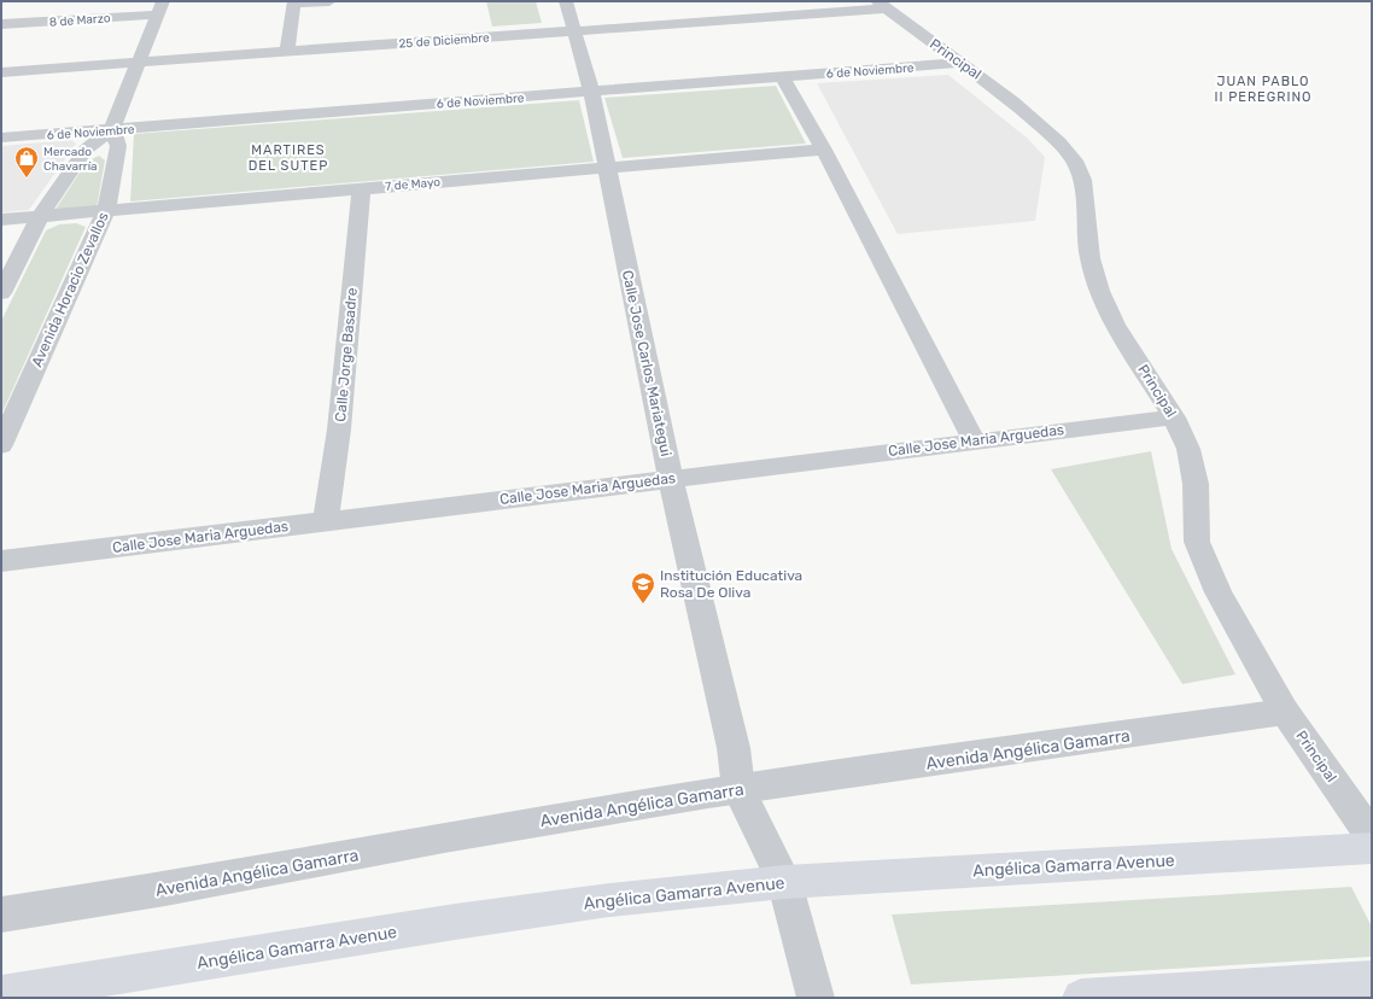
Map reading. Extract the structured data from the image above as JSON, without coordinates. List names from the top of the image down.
{
  "streets": {
    "main road": ["Angélica Gamarra Avenue"],
    "street": [
      "8 de Marzo",
      "25 de Diciembre",
      "Principal",
      "6 de Noviembre",
      "7 de Mayo",
      "Avenida Horacio Zevallos",
      "Calle Jorge Basadre",
      "Calle Jose Carlos Mariategui",
      "Calle Jose Maria Arguedas",
      "Avenida Angélica Gamarra"
    ]
  },
  "crossings": [
    ["25 de Diciembre", "Principal"],
    ["25 de Diciembre", "Calle Jose Carlos Mariategui"],
    ["Principal", "6 de Noviembre"],
    ["Principal", "Calle Jose Maria Arguedas"],
    ["Principal", "Avenida Angélica Gamarra"],
    ["6 de Noviembre", "Avenida Horacio Zevallos"],
    ["6 de Noviembre", "Calle Jose Carlos Mariategui"],
    ["7 de Mayo", "Avenida Horacio Zevallos"],
    ["7 de Mayo", "Calle Jorge Basadre"],
    ["7 de Mayo", "Calle Jose Carlos Mariategui"],
    ["Calle Jorge Basadre", "Calle Jose Maria Arguedas"],
    ["Calle Jose Carlos Mariategui", "Calle Jose Maria Arguedas"],
    ["Calle Jose Carlos Mariategui", "Avenida Angélica Gamarra"],
    ["Calle Jose Carlos Mariategui", "Angélica Gamarra Avenue"]
  ],
  "districts": ["JUAN PABLO II PEREGRINO", "MARTIRES DEL SUTEP"],
  "places": {
    "shop": ["Mercado Chavarría"],
    "school or university": ["Institución Educativa Rosa De Oliva"]
  }
}
